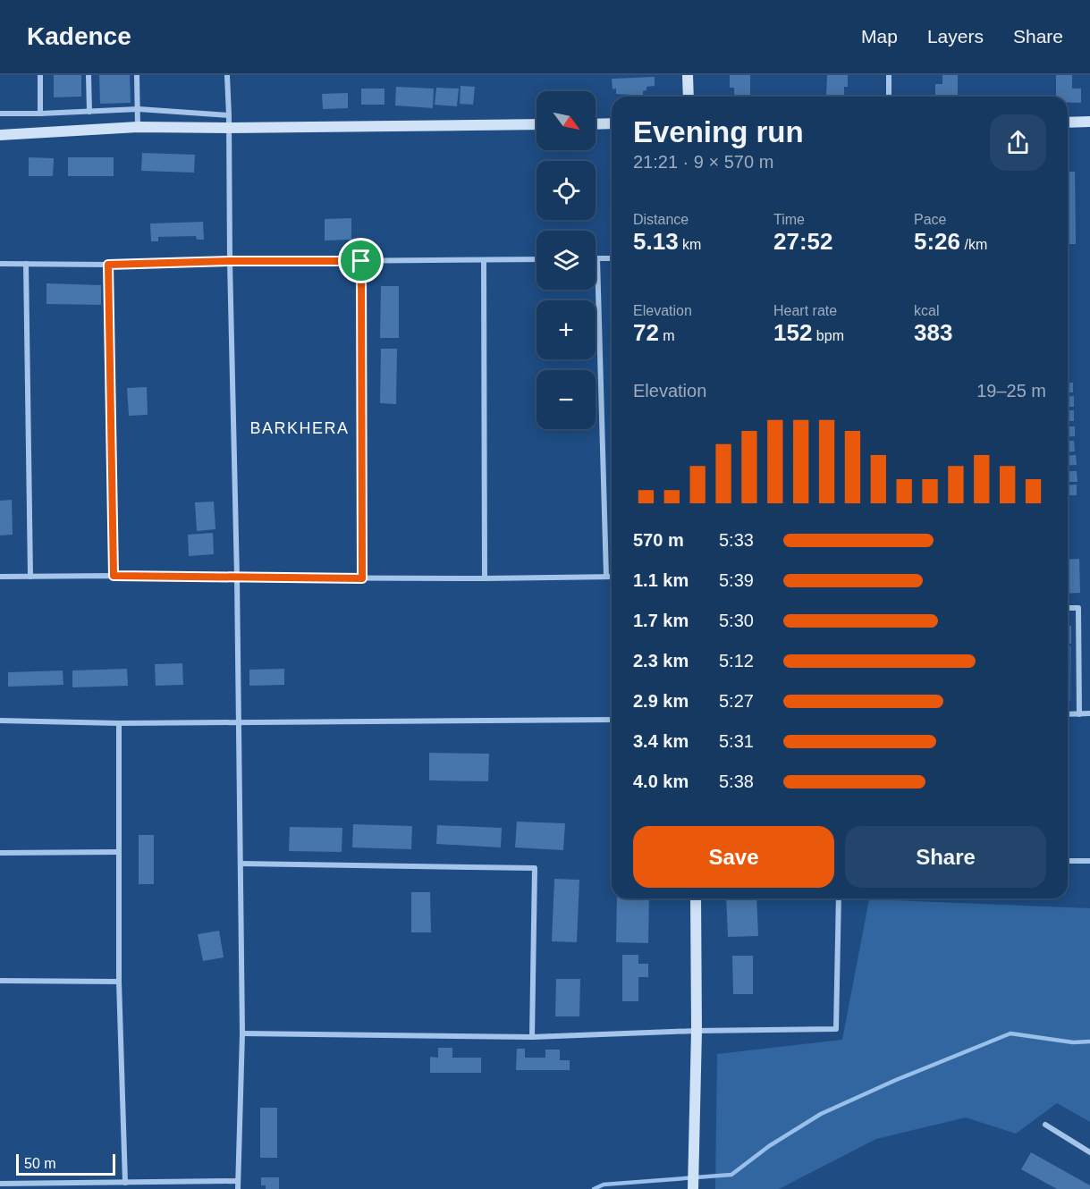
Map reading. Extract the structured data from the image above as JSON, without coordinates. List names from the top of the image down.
{
  "districts": ["BARKHERA"],
  "scale_bar": "50 m",
  "north": "bottom right",
  "page": {
    "header": "Kadence",
    "nav": ["Map", "Layers", "Share"],
    "map_buttons": ["+", "−"],
    "heading": ["Evening run", "21:21 · 9 × 570 m"],
    "stats": [
      ["Distance", "5.13 km"],
      ["Time", "27:52"],
      ["Pace", "5:26 /km"],
      ["Elevation", "72 m"],
      ["Heart rate", "152 bpm"],
      ["kcal", "383"]
    ],
    "chart": ["Elevation", "19–25 m"],
    "list": [
      {
        "name": "570 m",
        "note": "5:33"
      },
      {
        "name": "1.1 km",
        "note": "5:39"
      },
      {
        "name": "1.7 km",
        "note": "5:30"
      },
      {
        "name": "2.3 km",
        "note": "5:12"
      },
      {
        "name": "2.9 km",
        "note": "5:27"
      },
      {
        "name": "3.4 km",
        "note": "5:31"
      },
      {
        "name": "4.0 km",
        "note": "5:38"
      }
    ],
    "buttons": ["Save", "Share"],
    "scale": "50 m"
  }
}
